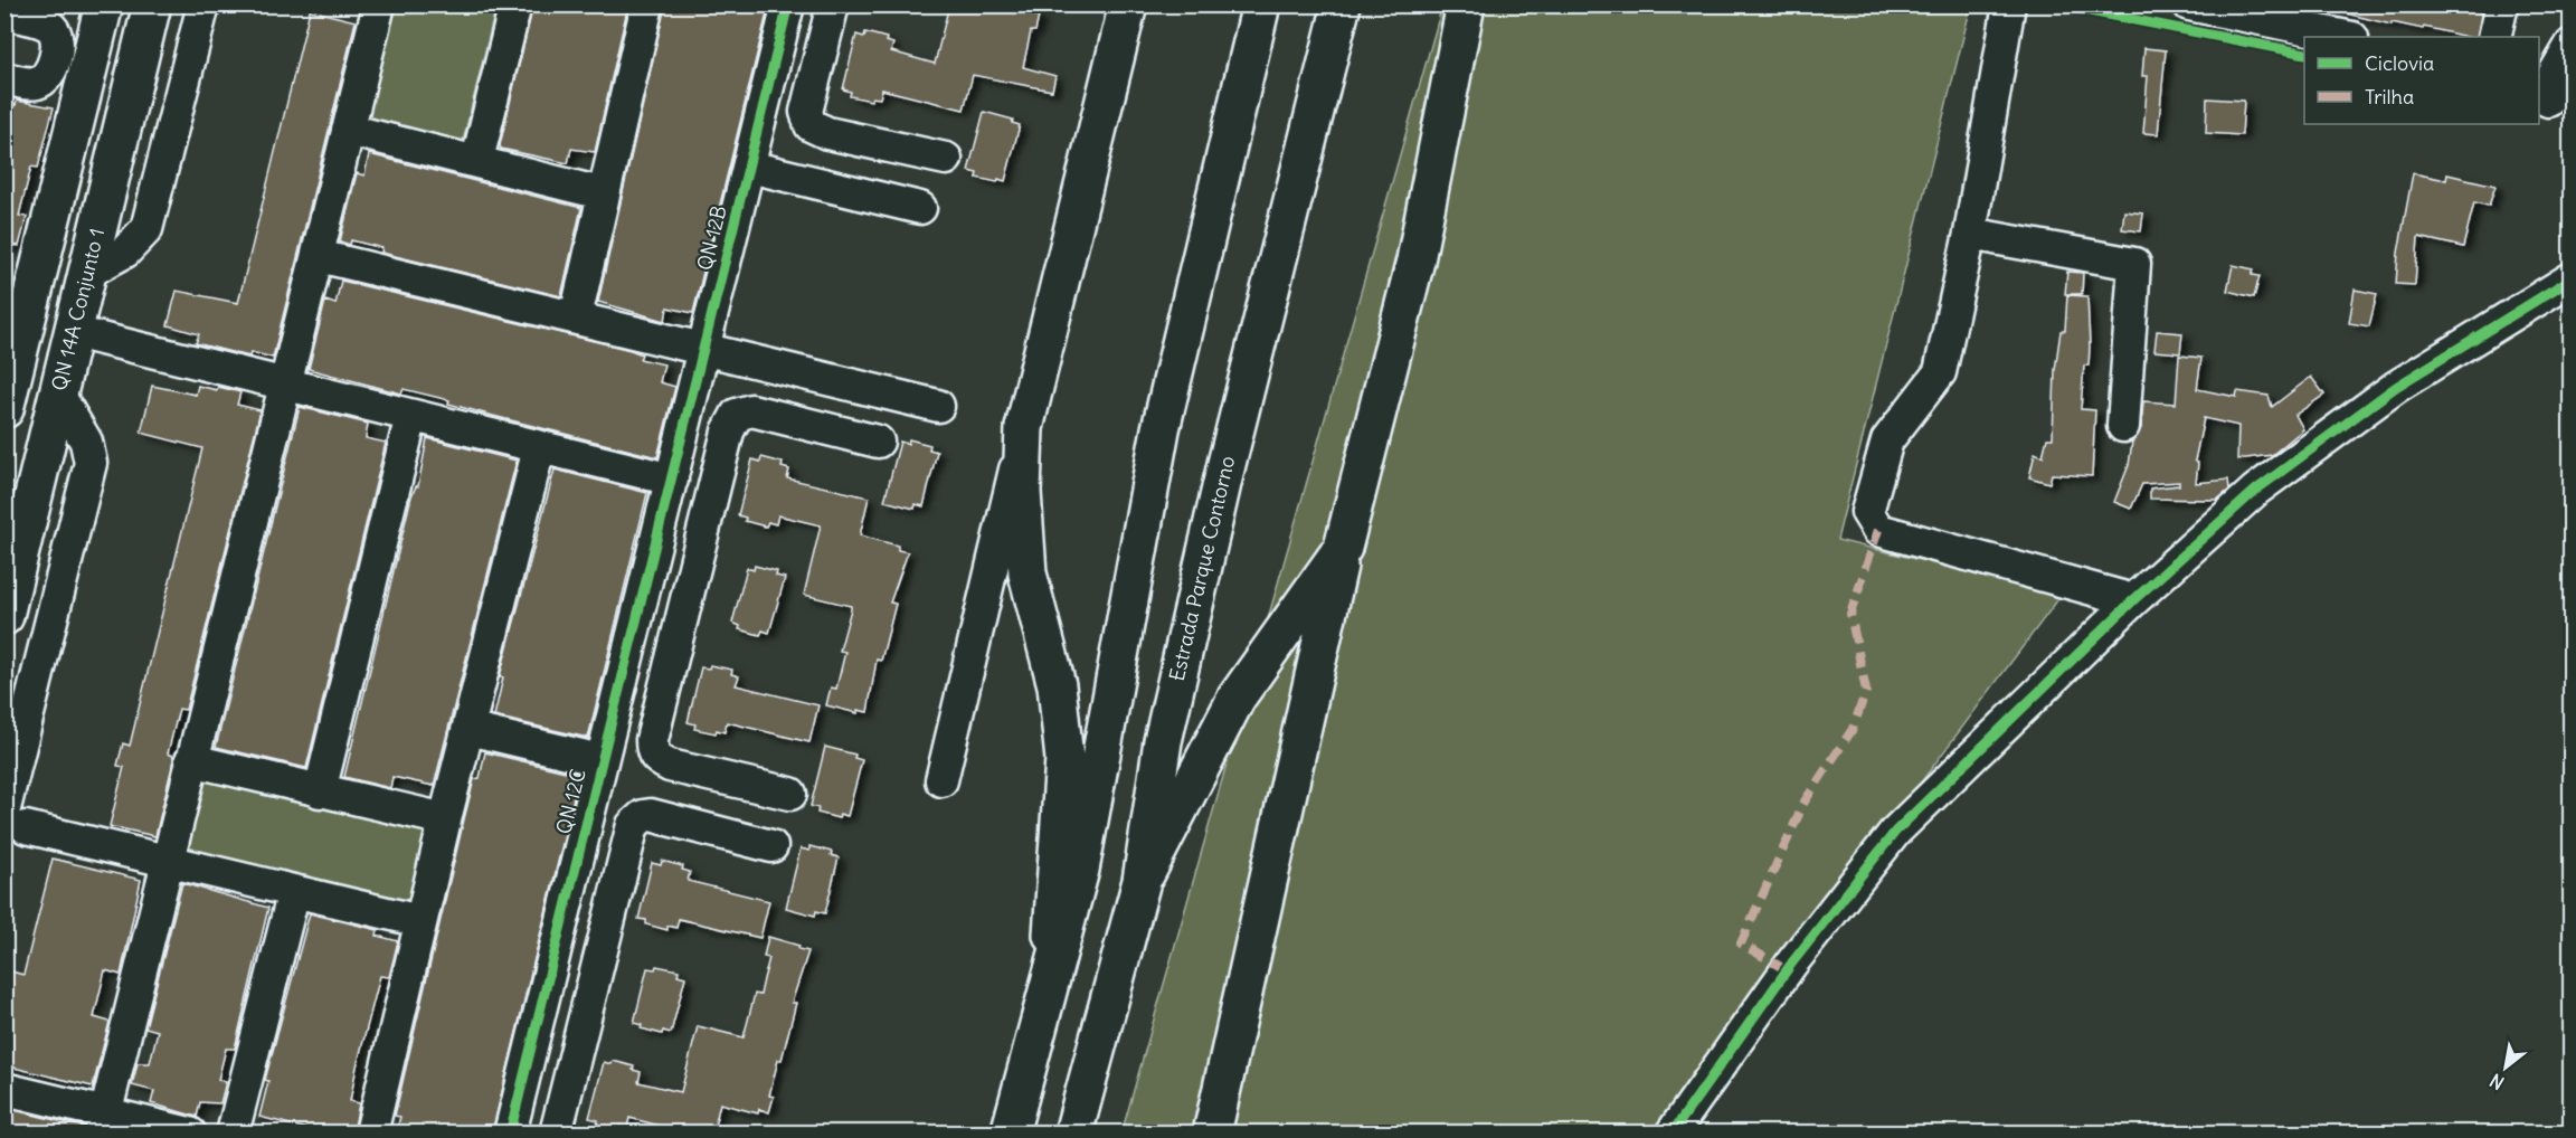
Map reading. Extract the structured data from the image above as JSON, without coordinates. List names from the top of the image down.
{
  "streets": {
    "main road": ["QN 14A Conjunto 1", "Estrada Parque Contorno"],
    "street": ["QN 12B", "QN 12C"]
  },
  "crossings": [
    ["QN 12B", "QN 12C"]
  ],
  "legend": ["Ciclovia", "Trilha"],
  "north": "bottom left"
}
